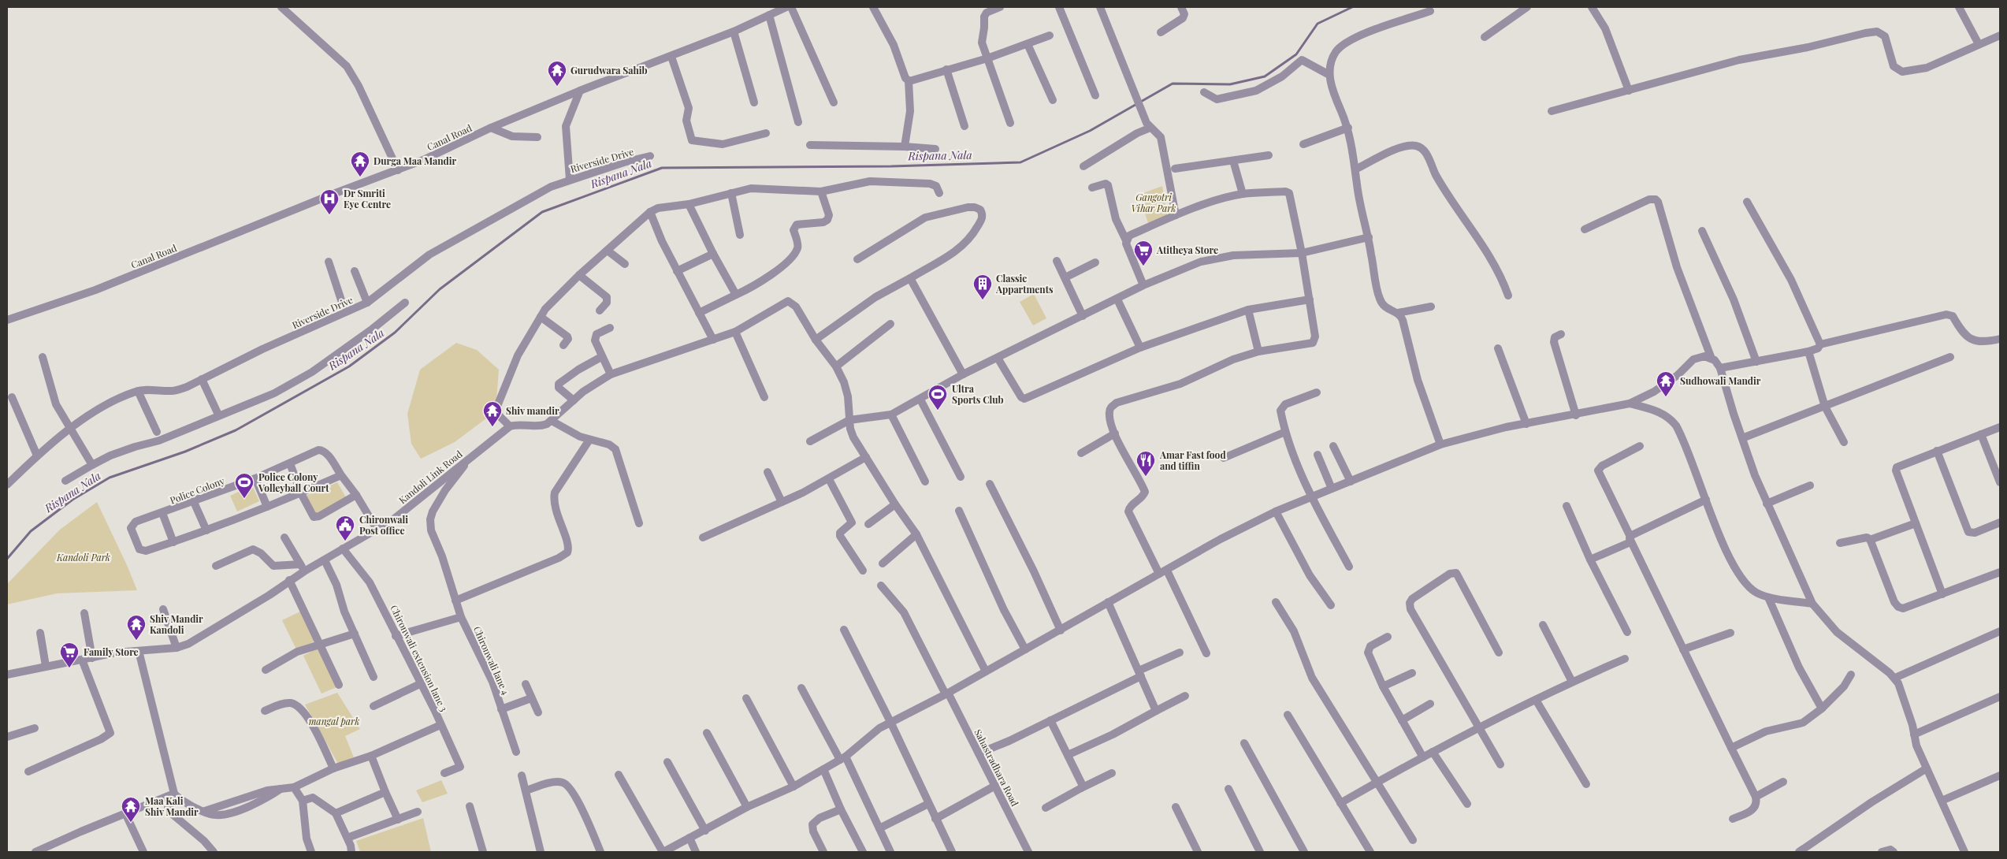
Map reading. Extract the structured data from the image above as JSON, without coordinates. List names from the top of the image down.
{
  "streets": {
    "street": [
      "Canal Road",
      "Riverside Drive",
      "Kandoli Link Road",
      "Police Colony",
      "Chironwali extension lane 3",
      "Chironwali lane 4",
      "Sahastradhara Road"
    ]
  },
  "crossings": [
    ["Kandoli Link Road", "Chironwali extension lane 3"],
    ["Kandoli Link Road", "Chironwali lane 4"]
  ],
  "water": ["Rispana Nala"],
  "parks": ["Gangotri Vihar Park", "Kandoli Park", "mangal park"],
  "places": {
    "temple": [
      "Gurudwara Sahib",
      "Durga Maa Mandir",
      "Sudhowali Mandir",
      "Shiv mandir",
      "Shiv Mandir Kandoli",
      "Maa Kali Shiv Mandir"
    ],
    "hospital": ["Dr Smriti Eye Centre"],
    "supermarket": ["Atitheya Store", "Family Store"],
    "building": ["Classic Appartments"],
    "sports": ["Ultra Sports Club", "Police Colony Volleyball Court"],
    "restaurant": ["Amar Fast food and tiffin"],
    "public building": ["Chironwali Post office"]
  }
}
